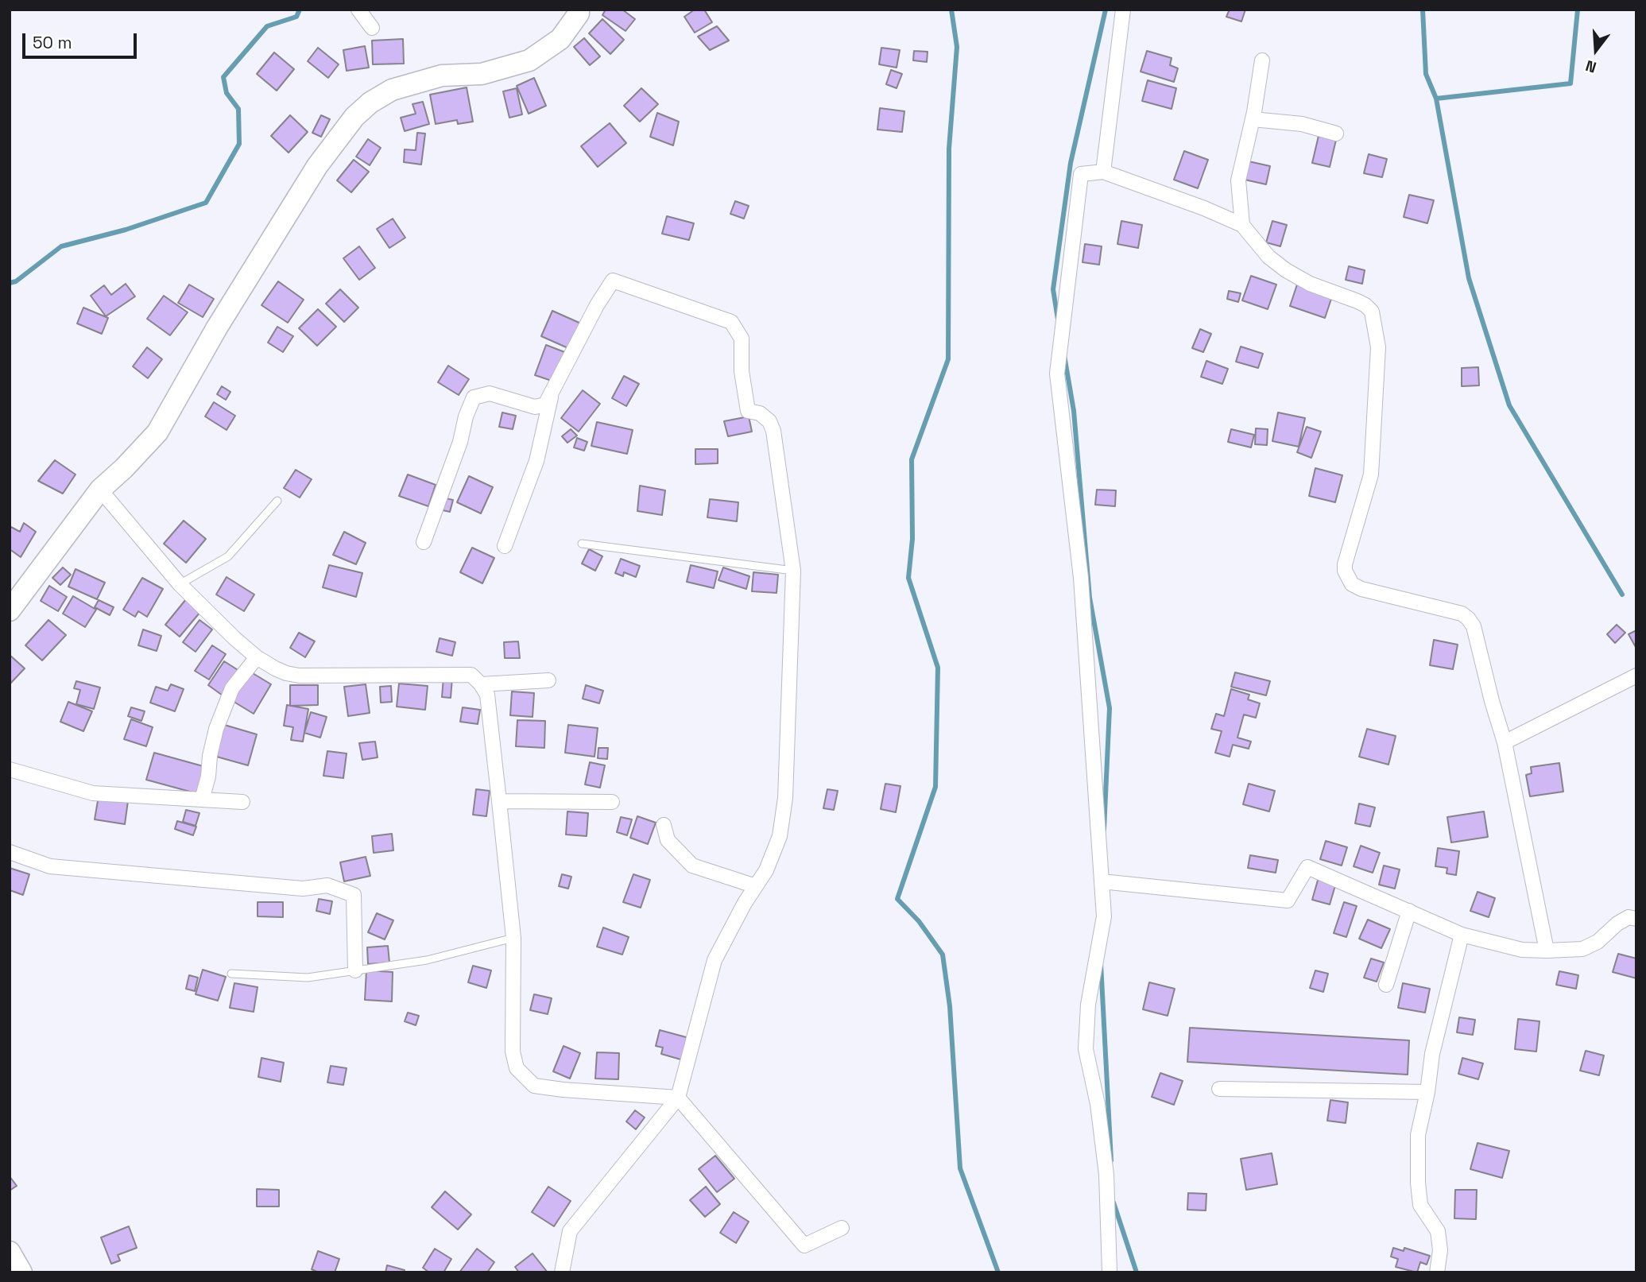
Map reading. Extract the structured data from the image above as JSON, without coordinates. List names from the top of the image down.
{
  "scale_bar": "50 m",
  "north": "bottom"
}
